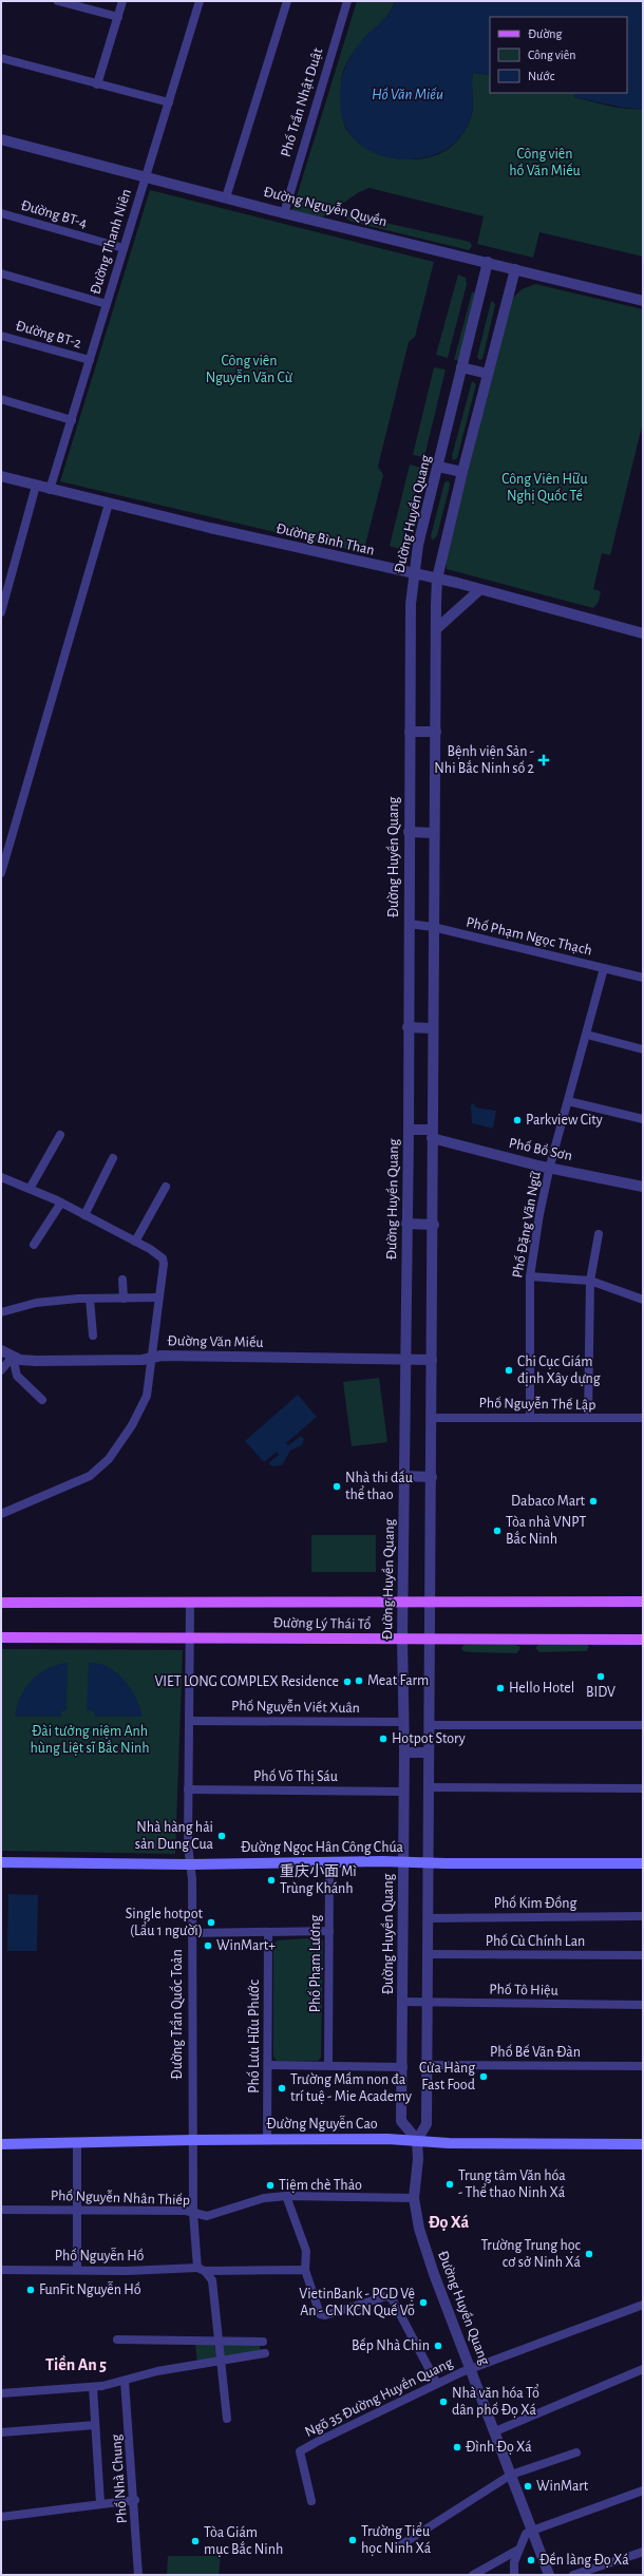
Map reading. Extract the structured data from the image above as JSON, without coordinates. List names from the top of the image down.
{
  "streets": {
    "main road": ["Đường Lý Thái Tổ", "Đường Ngọc Hân Công Chúa", "Đường Nguyễn Cao"],
    "street": [
      "Phố Trần Nhật Duật",
      "Đường Nguyễn Quyền",
      "Đường BT-4",
      "Đường Thanh Niên",
      "Đường BT-2",
      "Đường Huyền Quang",
      "Đường Bình Than",
      "Phố Phạm Ngọc Thạch",
      "Phố Bồ Sơn",
      "Phố Đặng Văn Ngữ",
      "Đường Văn Miếu",
      "Phố Nguyễn Thế Lập",
      "Phố Nguyễn Viết Xuân",
      "Phố Võ Thị Sáu",
      "Phố Kim Đồng",
      "Phố Cù Chính Lan",
      "Phố Phạm Lương",
      "Phố Tô Hiệu",
      "Đường Trần Quốc Toản",
      "Phố Lưu Hữu Phước",
      "Phố Bế Văn Đàn",
      "Phố Nguyễn Nhân Thiếp",
      "Phố Nguyễn Hồ",
      "Ngõ 35 Đường Huyền Quang",
      "Phố Nhà Chung"
    ]
  },
  "crossings": [
    ["Phố Trần Nhật Duật", "Đường Nguyễn Quyền"],
    ["Đường Nguyễn Quyền", "Đường Thanh Niên"],
    ["Đường Nguyễn Quyền", "Đường Huyền Quang"],
    ["Đường BT-4", "Đường Thanh Niên"],
    ["Đường Thanh Niên", "Đường BT-2"],
    ["Đường Thanh Niên", "Đường Bình Than"],
    ["Đường Huyền Quang", "Đường Bình Than"],
    ["Đường Huyền Quang", "Phố Phạm Ngọc Thạch"],
    ["Đường Huyền Quang", "Phố Bồ Sơn"],
    ["Đường Huyền Quang", "Đường Văn Miếu"],
    ["Đường Huyền Quang", "Phố Nguyễn Thế Lập"],
    ["Đường Huyền Quang", "Đường Lý Thái Tổ"],
    ["Đường Huyền Quang", "Phố Nguyễn Viết Xuân"],
    ["Đường Huyền Quang", "Phố Võ Thị Sáu"],
    ["Đường Huyền Quang", "Đường Ngọc Hân Công Chúa"],
    ["Đường Huyền Quang", "Phố Kim Đồng"],
    ["Đường Huyền Quang", "Phố Cù Chính Lan"],
    ["Đường Huyền Quang", "Phố Tô Hiệu"],
    ["Đường Huyền Quang", "Phố Bế Văn Đàn"],
    ["Đường Huyền Quang", "Đường Nguyễn Cao"],
    ["Đường Huyền Quang", "Phố Nguyễn Nhân Thiếp"],
    ["Đường Huyền Quang", "Ngõ 35 Đường Huyền Quang"],
    ["Phố Phạm Ngọc Thạch", "Phố Đặng Văn Ngữ"],
    ["Phố Bồ Sơn", "Phố Đặng Văn Ngữ"],
    ["Phố Đặng Văn Ngữ", "Phố Nguyễn Thế Lập"],
    ["Đường Lý Thái Tổ", "Đường Trần Quốc Toản"],
    ["Phố Nguyễn Viết Xuân", "Đường Trần Quốc Toản"],
    ["Phố Võ Thị Sáu", "Đường Trần Quốc Toản"],
    ["Đường Ngọc Hân Công Chúa", "Phố Phạm Lương"],
    ["Đường Ngọc Hân Công Chúa", "Đường Trần Quốc Toản"],
    ["Đường Trần Quốc Toản", "Đường Nguyễn Cao"],
    ["Đường Trần Quốc Toản", "Phố Nguyễn Nhân Thiếp"],
    ["Đường Trần Quốc Toản", "Phố Nguyễn Hồ"],
    ["Phố Lưu Hữu Phước", "Đường Nguyễn Cao"]
  ],
  "districts": ["Đọ Xá", "Tiền An 5"],
  "water": ["Hồ Văn Miếu"],
  "parks": [
    "Công viên hồ Văn Miếu",
    "Công viên Nguyễn Văn Cừ",
    "Công Viên Hữu Nghị Quốc Tế",
    "Đài tưởng niệm Anh hùng Liệt sĩ Bắc Ninh"
  ],
  "places": {
    "health": ["Bệnh viện Sản - Nhi Bắc Ninh số 2"],
    "other": [
      "Parkview City",
      "Chi Cục Giám định Xây dựng",
      "Nhà thi đấu thể thao",
      "Dabaco Mart",
      "Tòa nhà VNPT Bắc Ninh",
      "BIDV",
      "Meat Farm",
      "VIET LONG COMPLEX Residence",
      "Hello Hotel",
      "Hotpot Story",
      "Nhà hàng hải sản Dung Cua",
      "重庆小面 Mì Trùng Khánh",
      "Single hotpot (Lẩu 1 người)",
      "WinMart+",
      "Cửa Hàng Fast Food",
      "Trường Mầm non đa trí tuệ - Mie Academy",
      "Trung tâm Văn hóa - Thể thao Ninh Xá",
      "Tiệm chè Thảo",
      "Trường Trung học cơ sở Ninh Xá",
      "FunFit Nguyễn Hồ",
      "VietinBank - PGD Vệ An - CN KCN Quế Võ",
      "Bếp Nhà Chin",
      "Nhà văn hóa Tổ dân phố Đọ Xá",
      "Đình Đọ Xá",
      "WinMart",
      "Trường Tiểu học Ninh Xá",
      "Tòa Giám mục Bắc Ninh",
      "Đền làng Đọ Xá"
    ]
  },
  "legend": ["Đường", "Công viên", "Nước"]
}
